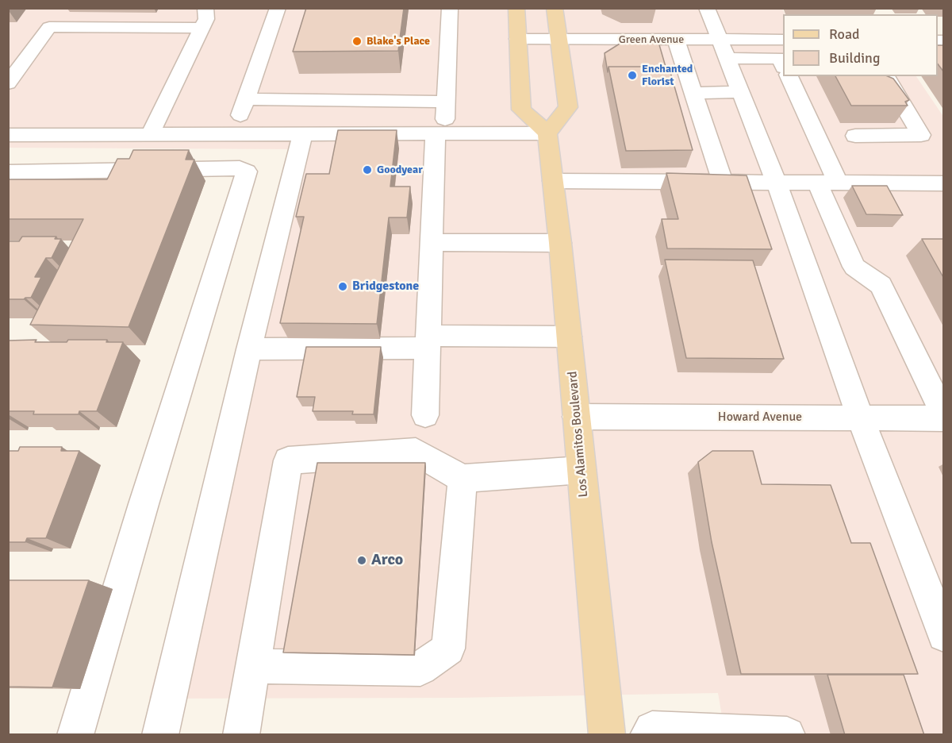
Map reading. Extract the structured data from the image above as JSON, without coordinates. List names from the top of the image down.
{
  "streets": {
    "main road": ["Los Alamitos Boulevard"],
    "street": ["Green Avenue", "Howard Avenue"]
  },
  "crossings": [
    ["Howard Avenue", "Los Alamitos Boulevard"]
  ],
  "places": [
    "Blake's Place",
    "Enchanted Florist",
    "Goodyear",
    "Bridgestone",
    "Arco"
  ],
  "legend": ["Road", "Building"]
}
